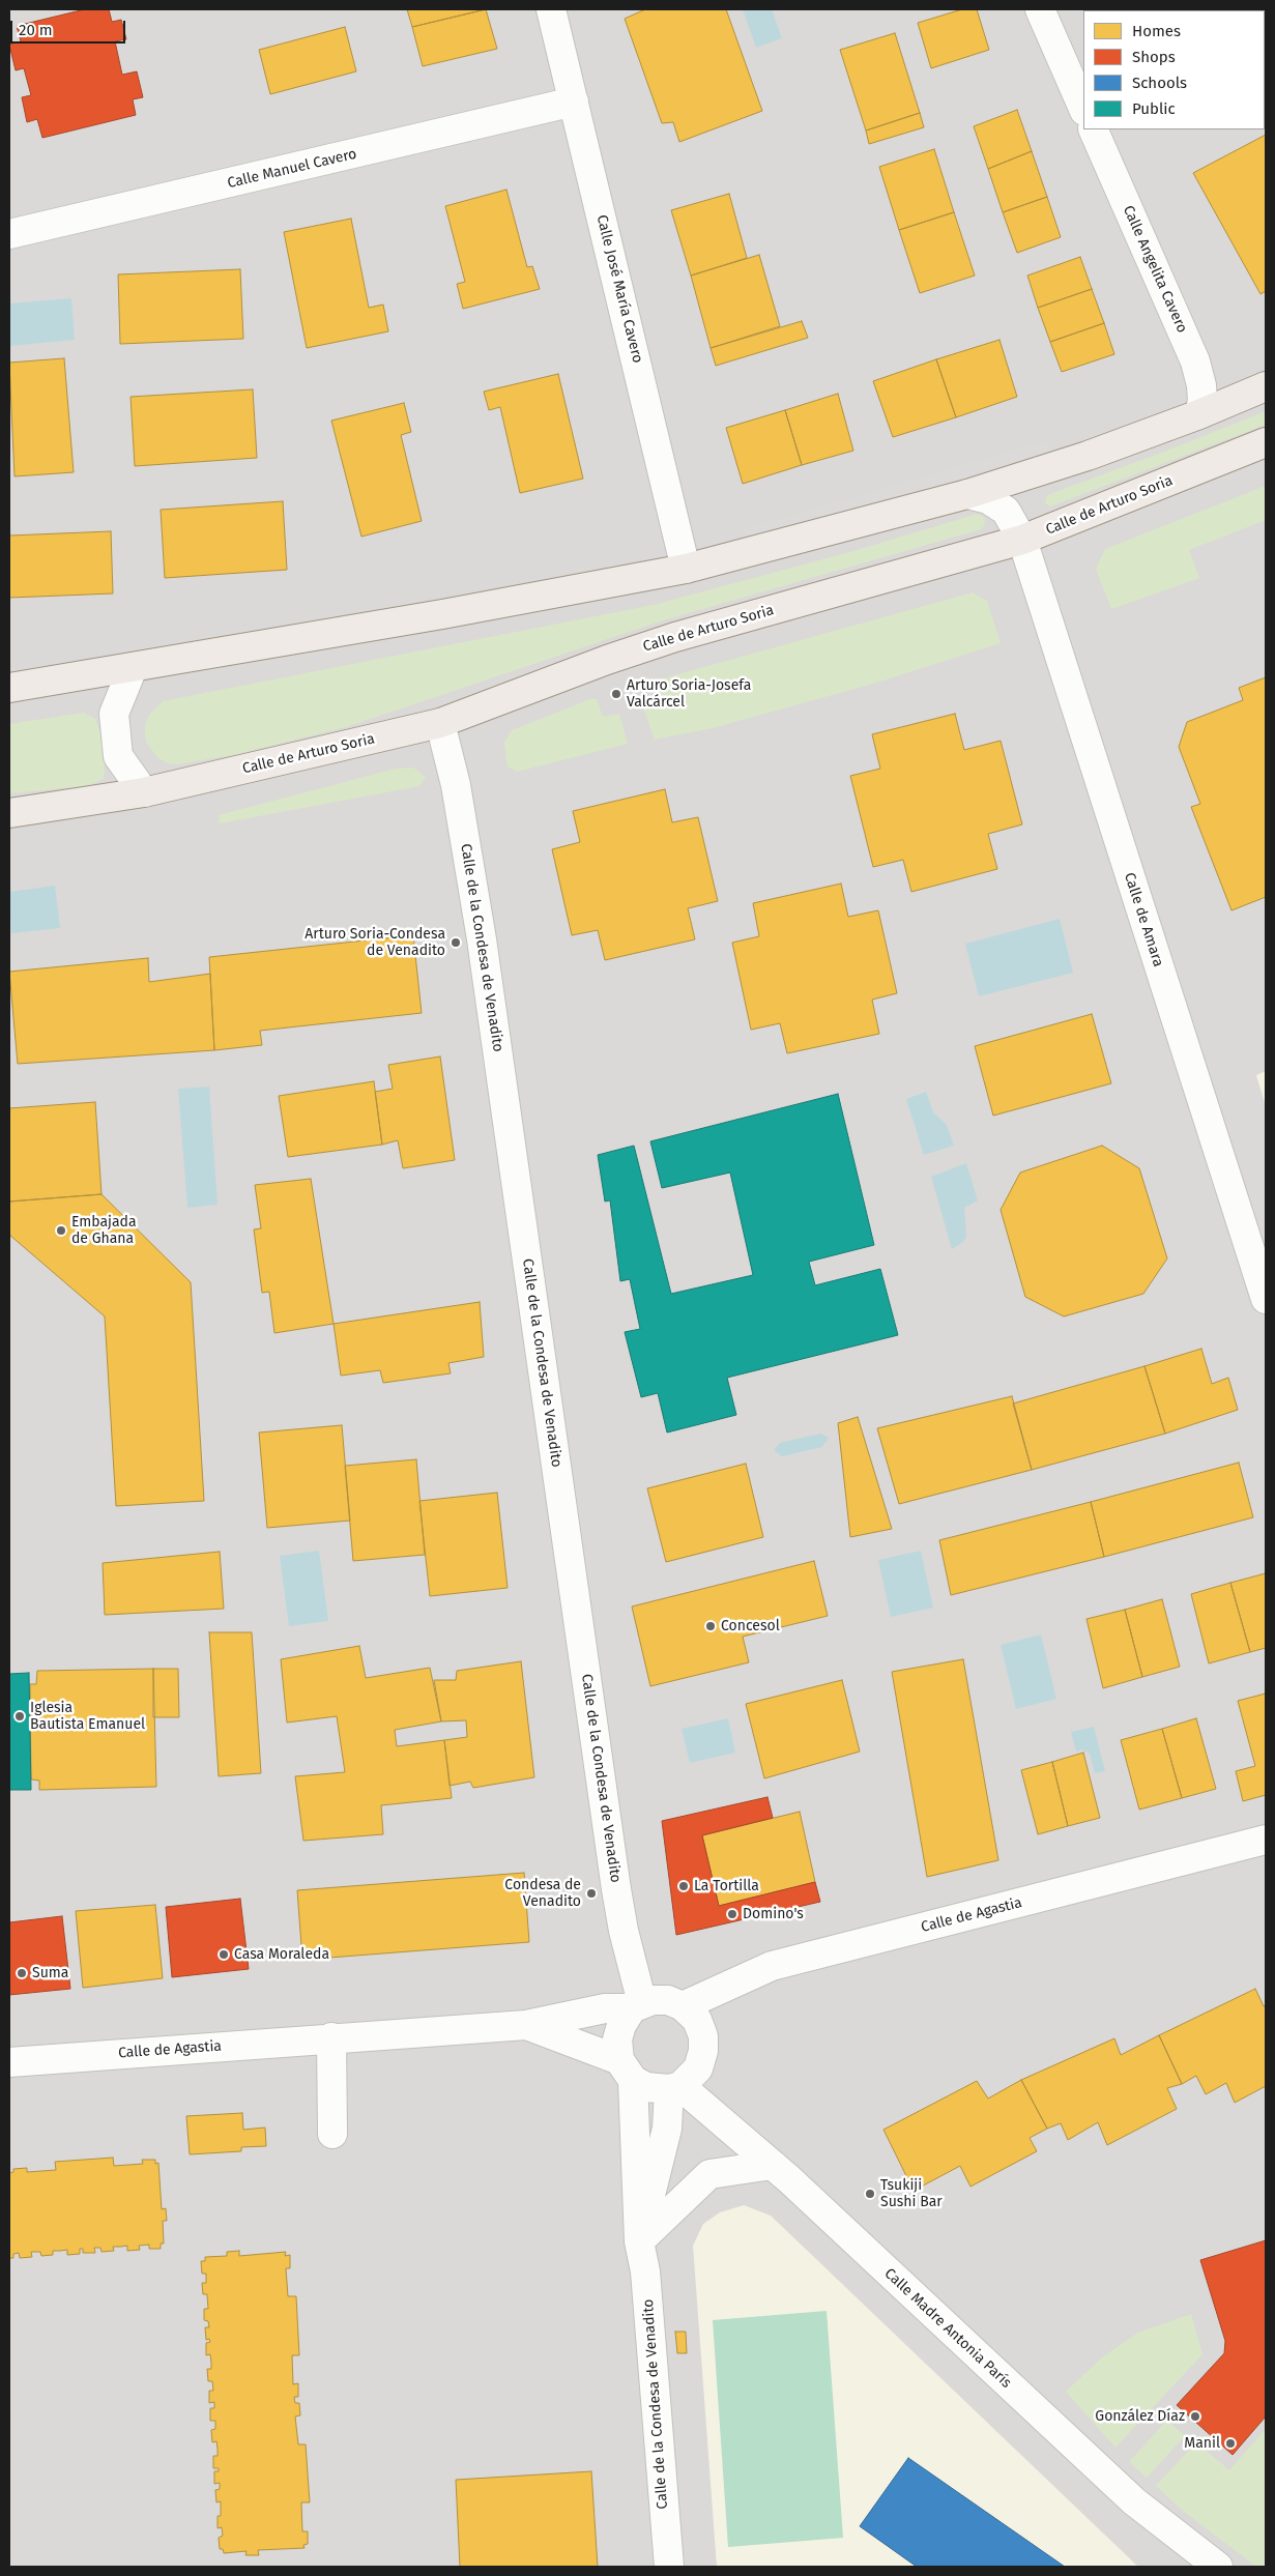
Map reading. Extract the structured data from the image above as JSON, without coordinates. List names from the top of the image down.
{
  "streets": {
    "main road": ["Calle de Arturo Soria"],
    "street": [
      "Calle Manuel Cavero",
      "Calle Angelita Cavero",
      "Calle José María Cavero",
      "Calle de Amara",
      "Calle de la Condesa de Venadito",
      "Calle de Agastia",
      "Calle Madre Antonia París"
    ]
  },
  "crossings": [
    ["Calle Manuel Cavero", "Calle José María Cavero"],
    ["Calle de Arturo Soria", "Calle de Amara"],
    ["Calle de Arturo Soria", "Calle de la Condesa de Venadito"],
    ["Calle de la Condesa de Venadito", "Calle de Agastia"],
    ["Calle de la Condesa de Venadito", "Calle Madre Antonia París"],
    ["Calle de Agastia", "Calle Madre Antonia París"]
  ],
  "places": [
    "Arturo Soria-Josefa Valcárcel",
    "Arturo Soria-Condesa de Venadito",
    "Embajada de Ghana",
    "Concesol",
    "Iglesia Bautista Emanuel",
    "La Tortilla",
    "Condesa de Venadito",
    "Domino's",
    "Casa Moraleda",
    "Suma",
    "Tsukiji Sushi Bar",
    "González Díaz",
    "Manil"
  ],
  "legend": [
    "Homes",
    "Shops",
    "Schools",
    "Public"
  ],
  "scale_bar": "20 m"
}
